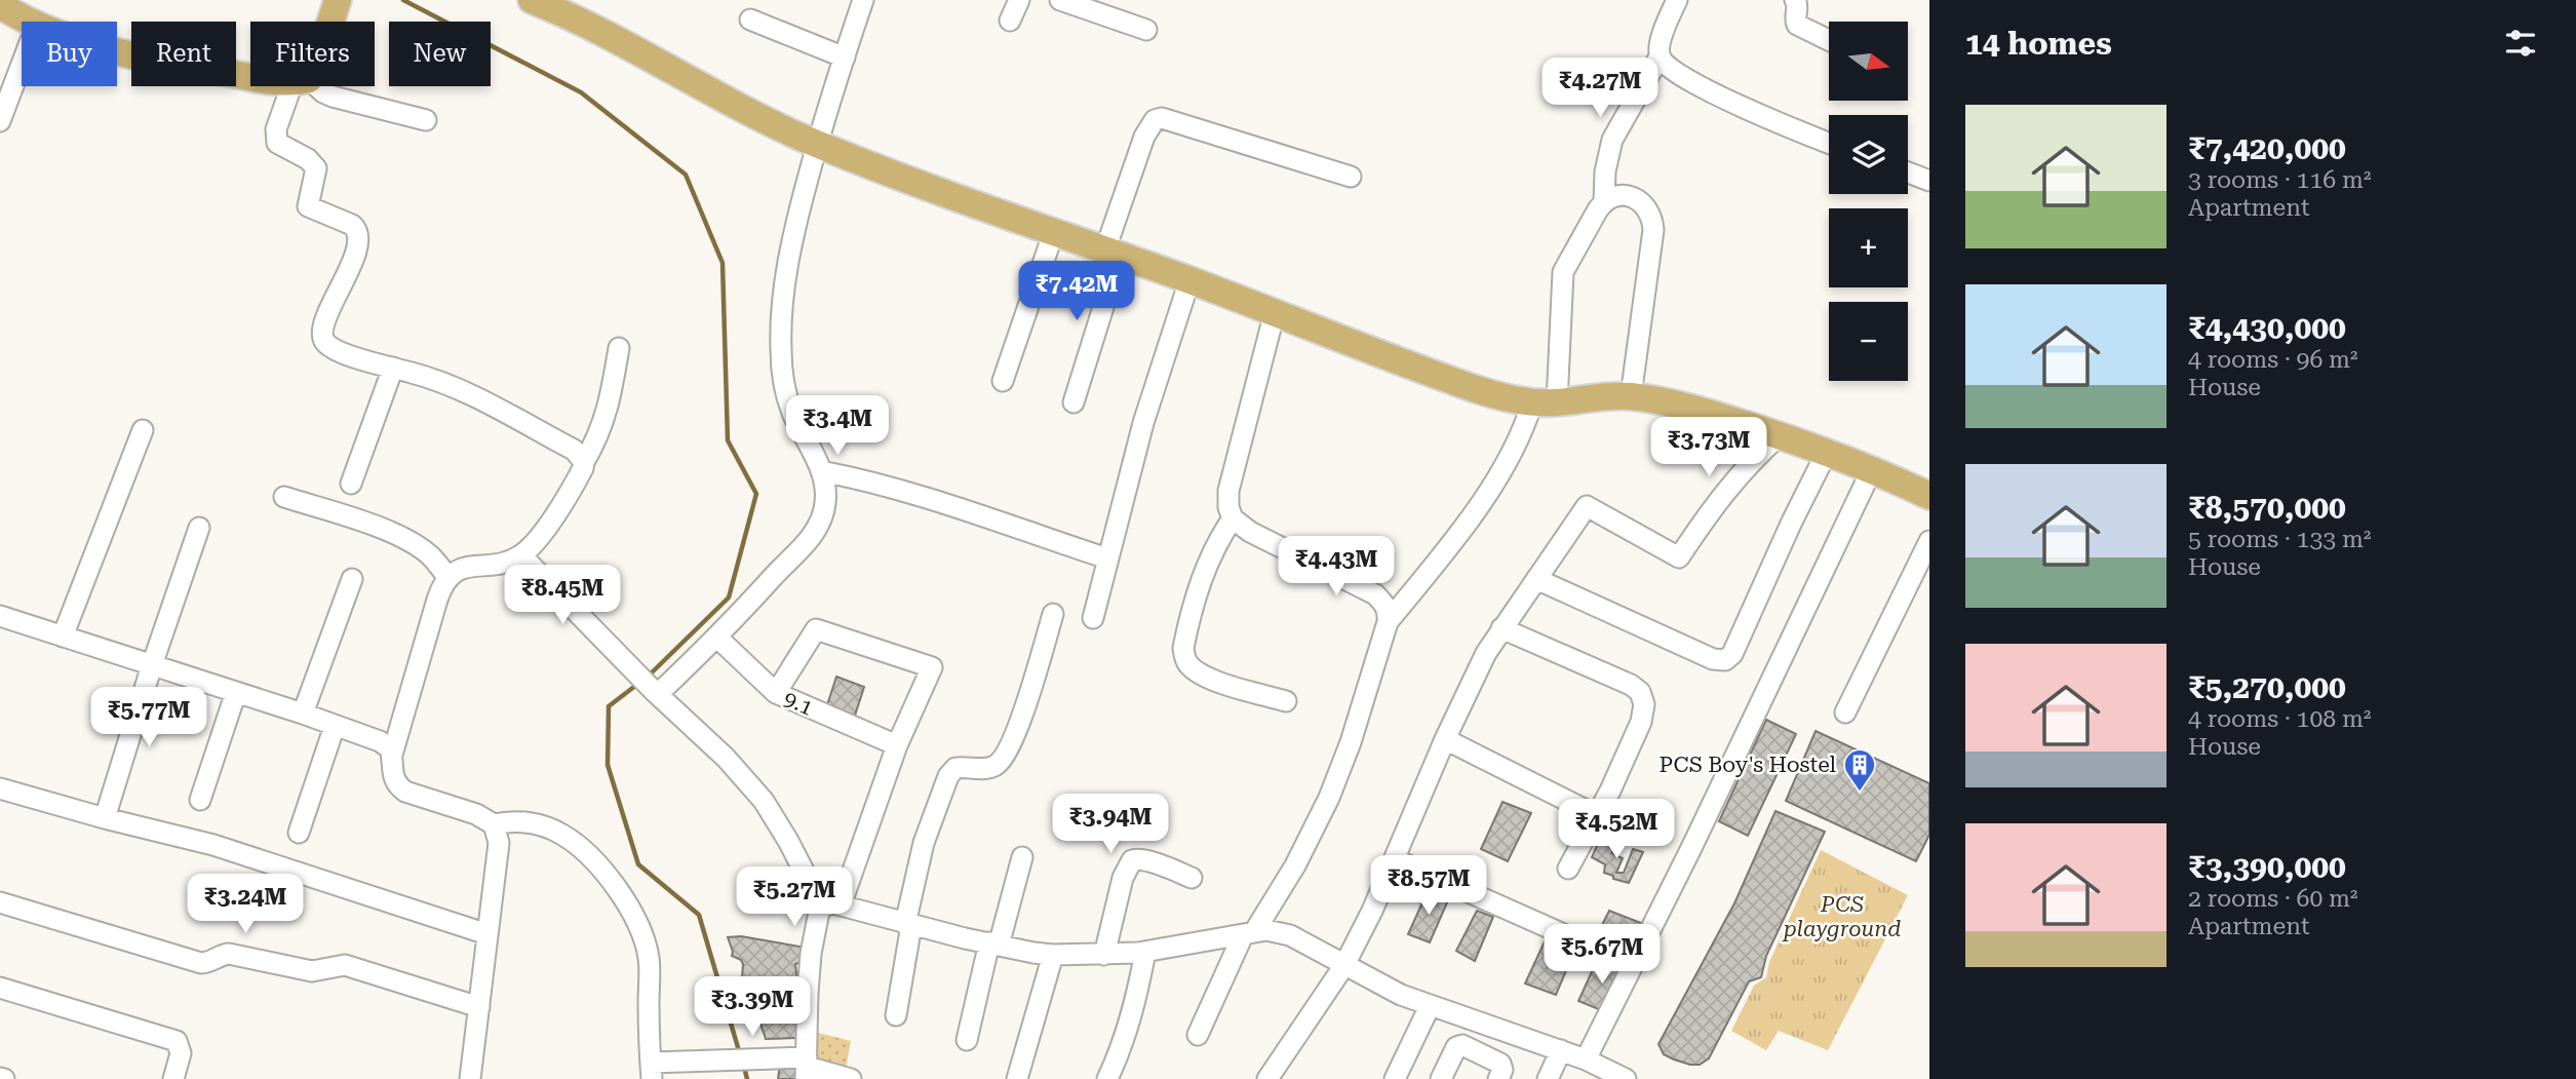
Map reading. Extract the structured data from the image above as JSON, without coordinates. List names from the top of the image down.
{
  "streets": {
    "street": ["9.1"]
  },
  "parks": ["PCS playground"],
  "places": {
    "building": ["PCS Boy's Hostel"]
  },
  "north": "right",
  "page": {
    "heading": "14 homes",
    "map_buttons": ["+", "−"],
    "chip": [
      "Buy",
      "Rent",
      "Filters",
      "New"
    ],
    "price": [
      "₹4.27M",
      "₹7.42M",
      "₹3.4M",
      "₹3.73M",
      "₹4.43M",
      "₹8.45M",
      "₹5.77M",
      "₹3.94M",
      "₹4.52M",
      "₹8.57M",
      "₹5.27M",
      "₹3.24M",
      "₹5.67M",
      "₹3.39M"
    ],
    "list": [
      {
        "name": "₹7,420,000",
        "note": "3 rooms · 116 m² · Apartment"
      },
      {
        "name": "₹4,430,000",
        "note": "4 rooms · 96 m² · House"
      },
      {
        "name": "₹8,570,000",
        "note": "5 rooms · 133 m² · House"
      },
      {
        "name": "₹5,270,000",
        "note": "4 rooms · 108 m² · House"
      },
      {
        "name": "₹3,390,000",
        "note": "2 rooms · 60 m² · Apartment"
      }
    ]
  }
}
